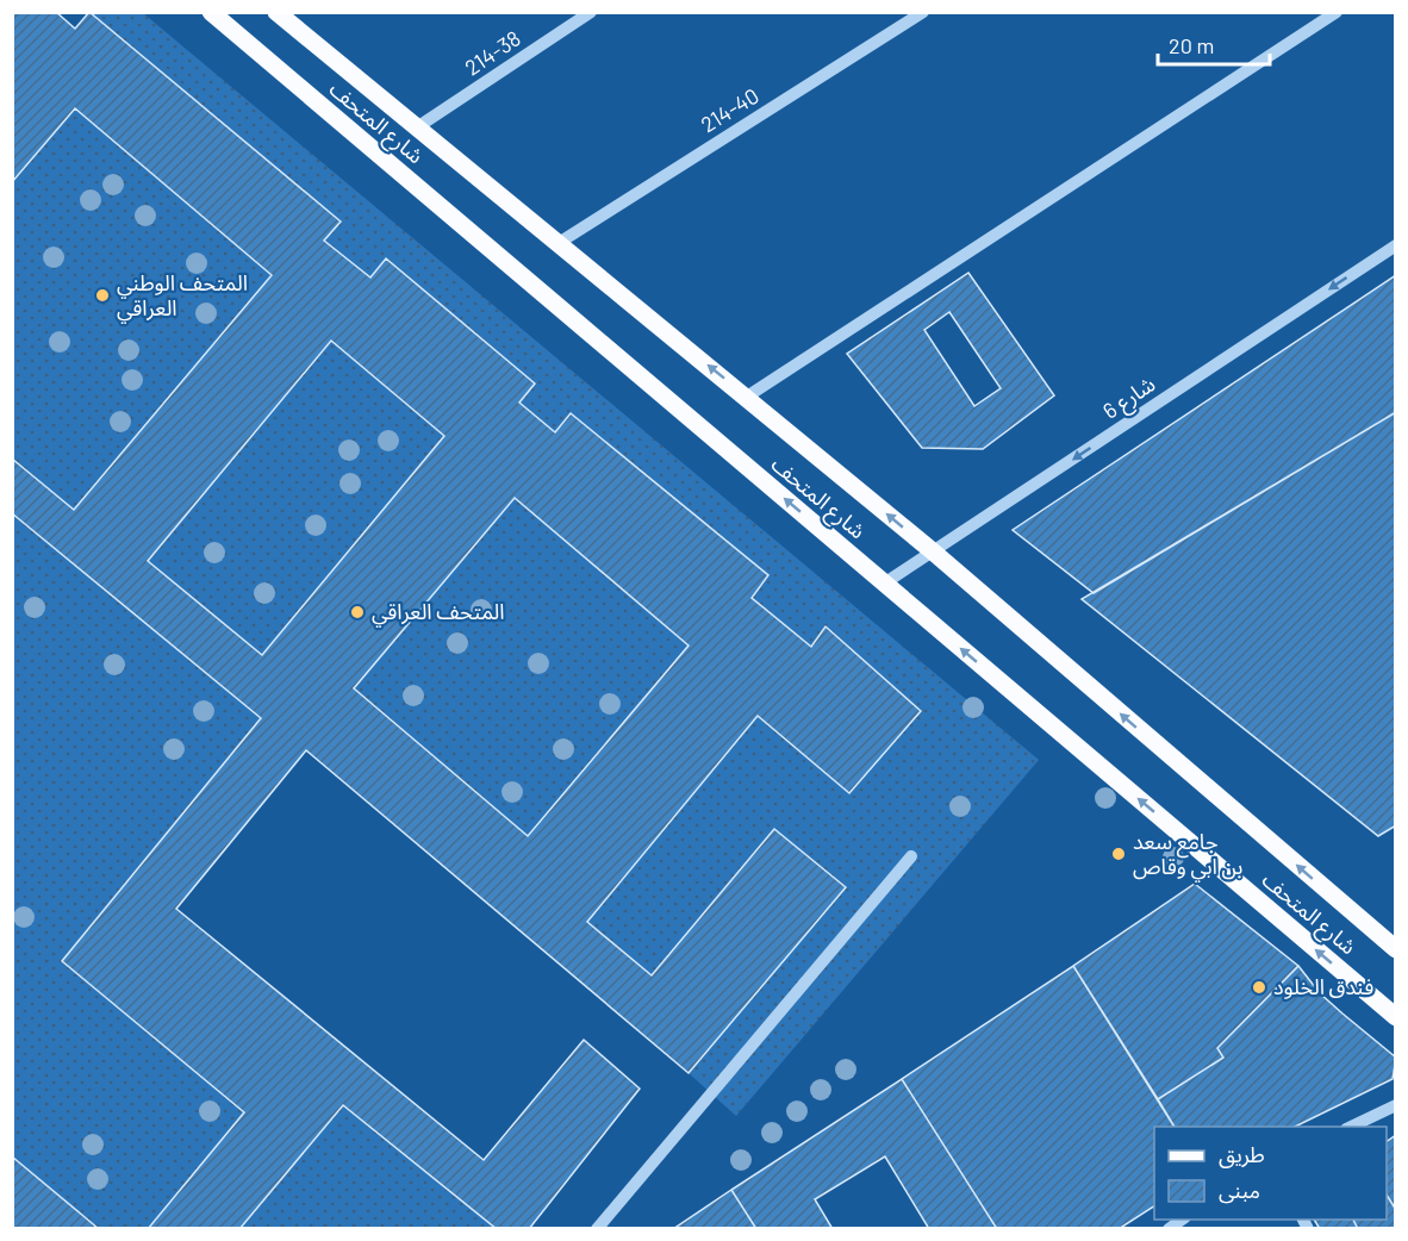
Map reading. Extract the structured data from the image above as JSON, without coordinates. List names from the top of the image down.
{
  "streets": {
    "main road": ["شارع المتحف"],
    "street": ["214-38", "214-40", "شارع 6"]
  },
  "crossings": [
    ["214-38", "شارع المتحف"],
    ["214-40", "شارع المتحف"],
    ["شارع المتحف", "شارع 6"]
  ],
  "one_way": ["شارع المتحف", "شارع 6"],
  "places": [
    "المتحف الوطني العراقي",
    "المتحف العراقي",
    "جامع سعد بن ابي وقاص",
    "فندق الخلود"
  ],
  "legend": ["طريق", "مبنى"],
  "scale_bar": "20 m"
}
